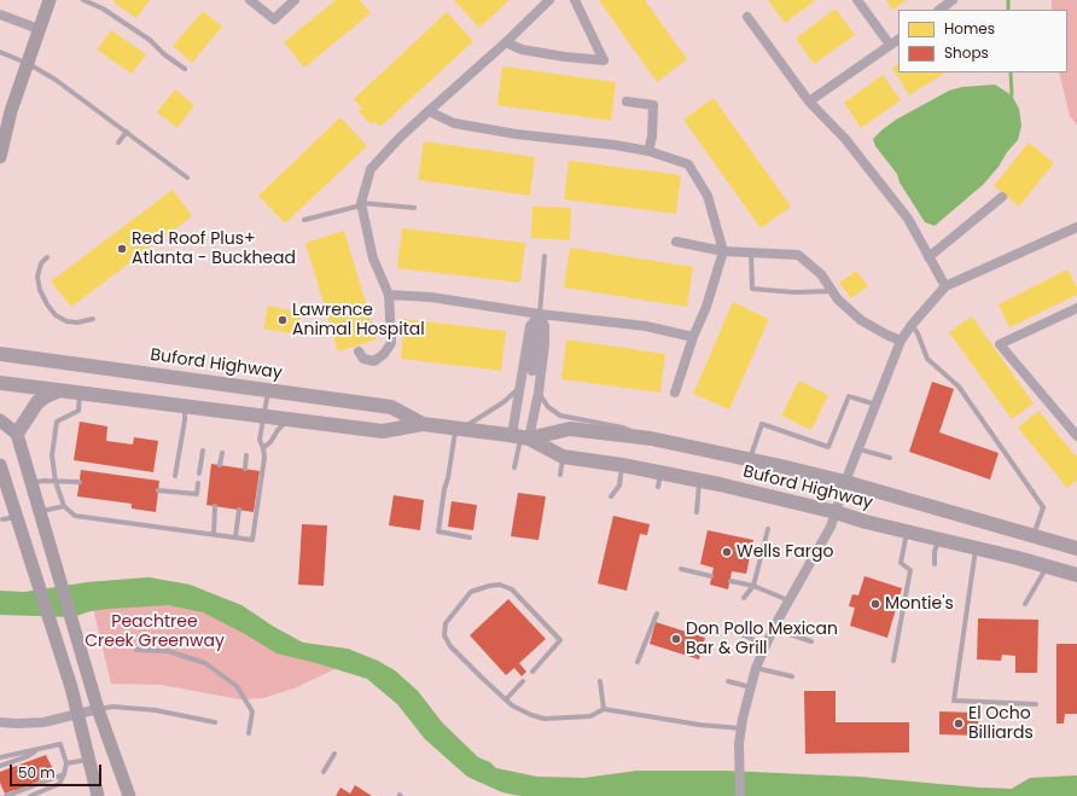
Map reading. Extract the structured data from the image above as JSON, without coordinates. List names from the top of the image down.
{
  "streets": {
    "main road": ["Buford Highway"]
  },
  "parks": ["Peachtree Creek Greenway"],
  "places": [
    "Red Roof Plus+ Atlanta - Buckhead",
    "Lawrence Animal Hospital",
    "Wells Fargo",
    "Montie's",
    "Don Pollo Mexican Bar & Grill",
    "El Ocho Billiards"
  ],
  "legend": ["Homes", "Shops"],
  "scale_bar": "50 m"
}
